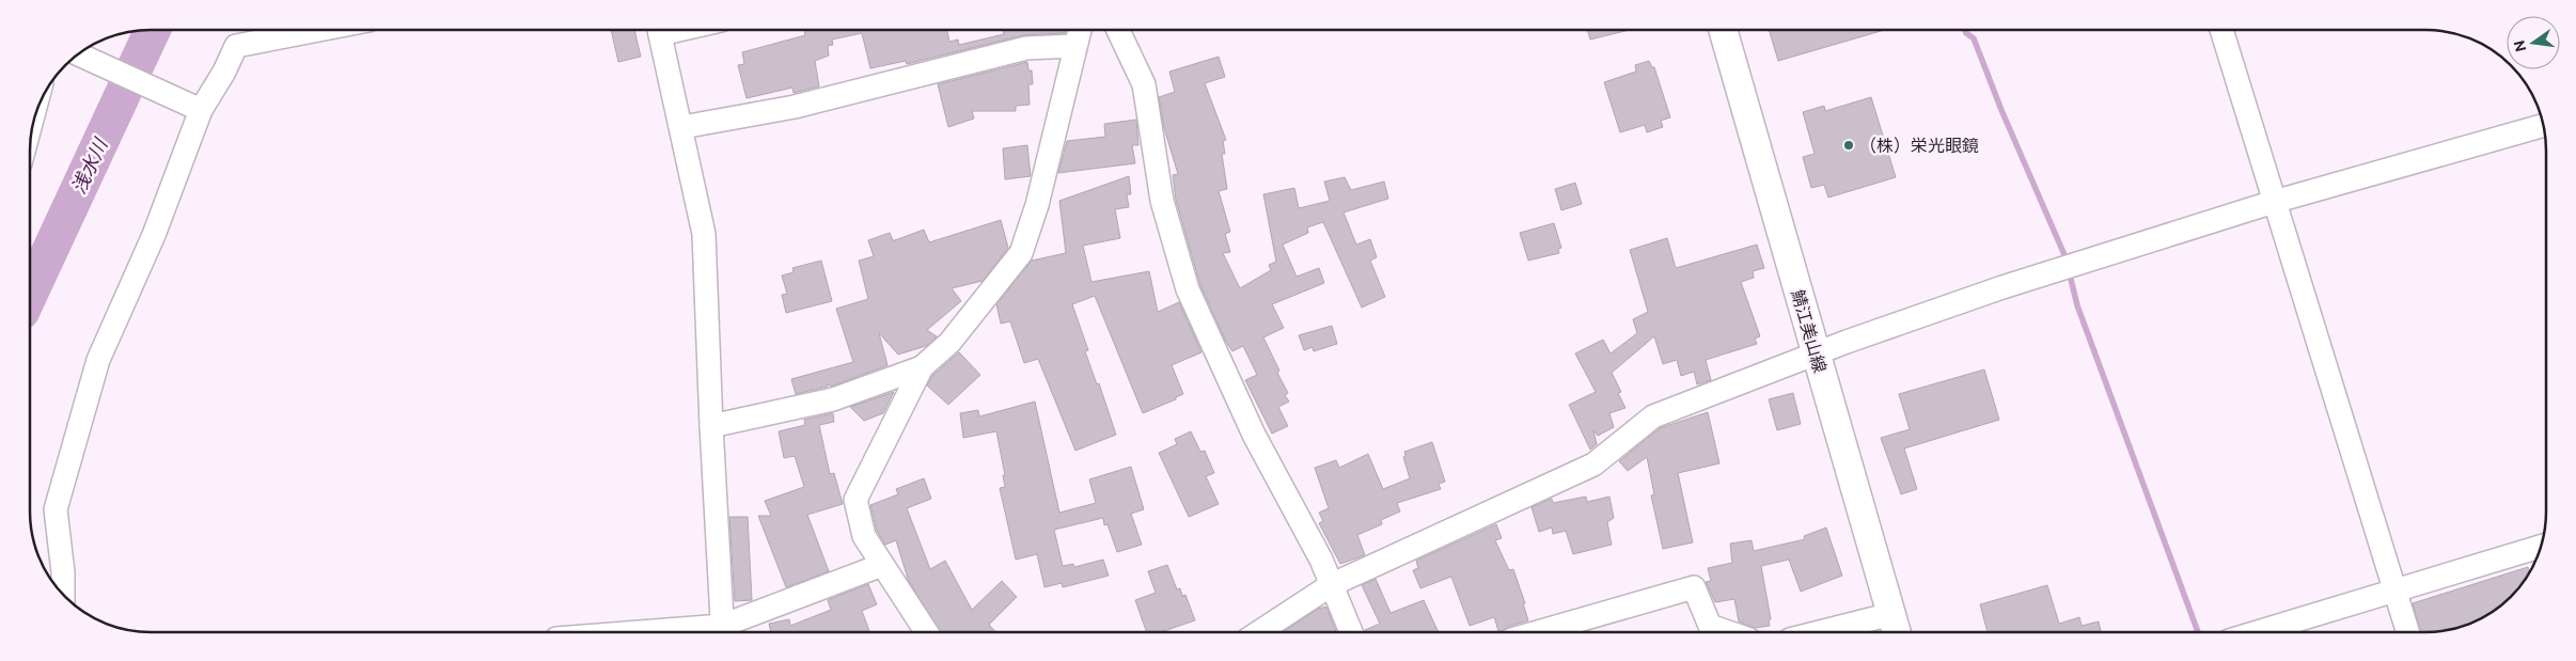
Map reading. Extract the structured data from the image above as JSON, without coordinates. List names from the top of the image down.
{
  "streets": {
    "main road": ["鯖江美山線"]
  },
  "water": ["浅水川"],
  "places": ["（株）栄光眼鏡"],
  "north": "left"
}
